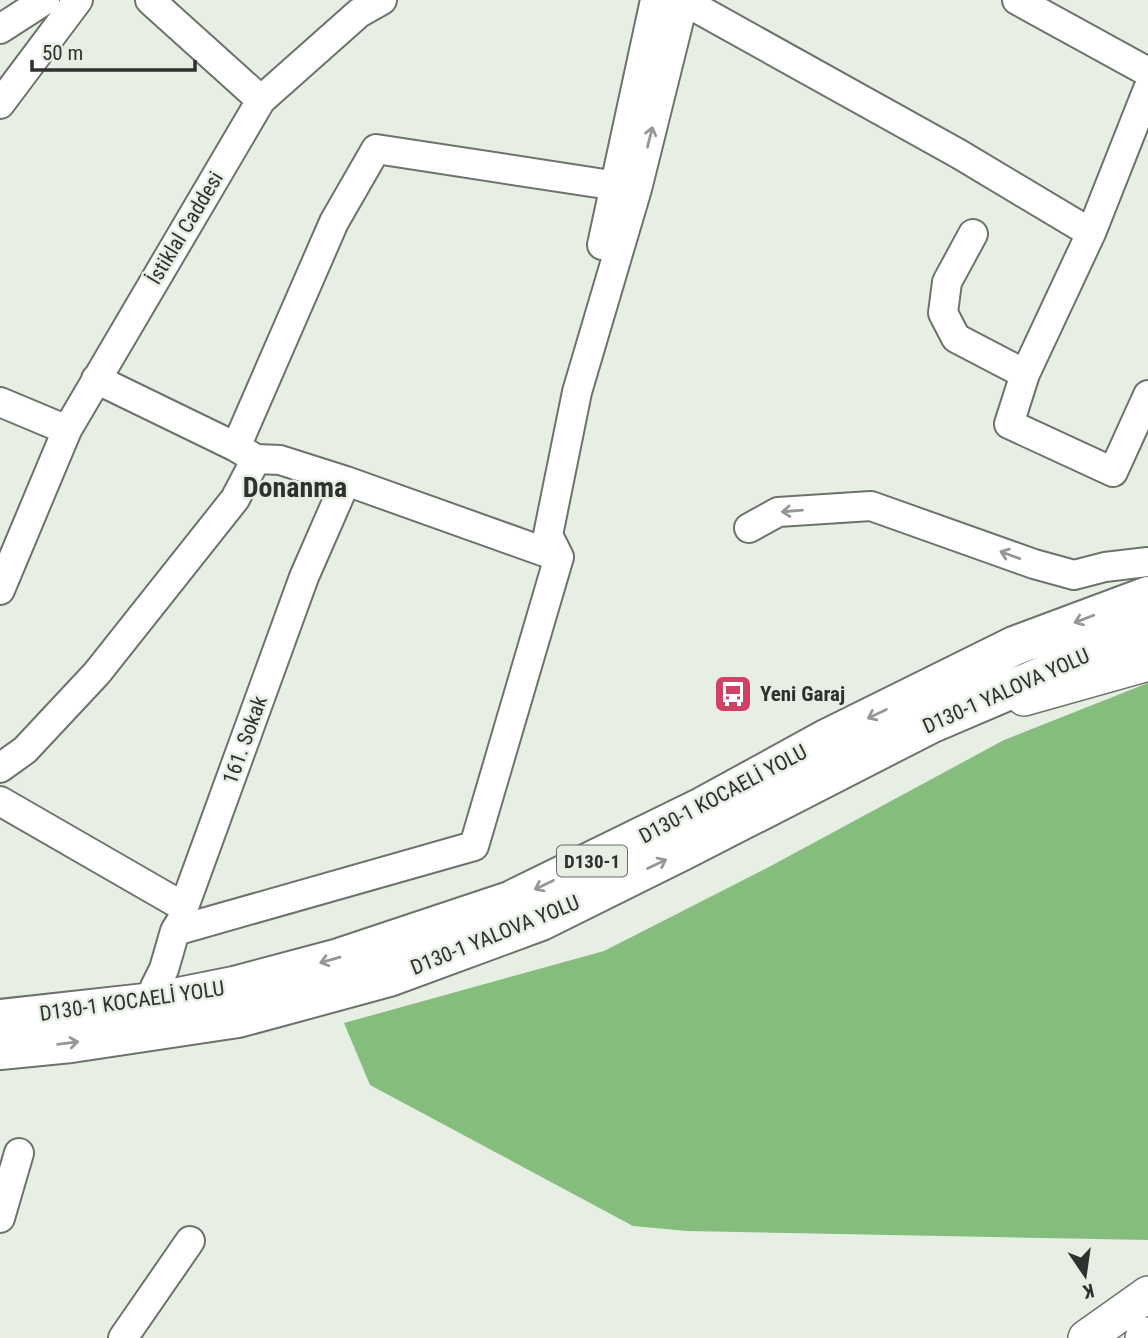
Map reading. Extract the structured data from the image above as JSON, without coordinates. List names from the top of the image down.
{
  "streets": {
    "highway": ["D130-1 YALOVA YOLU", "D130-1 KOCAELİ YOLU", "D130-1"],
    "street": ["İstiklal Caddesi", "161. Sokak"]
  },
  "crossings": [
    ["161. Sokak", "D130-1 KOCAELİ YOLU"]
  ],
  "one_way": ["D130-1 YALOVA YOLU", "D130-1 KOCAELİ YOLU"],
  "districts": ["Donanma"],
  "places": {
    "bus stop": ["Yeni Garaj"]
  },
  "scale_bar": "50 m",
  "north": "bottom"
}
